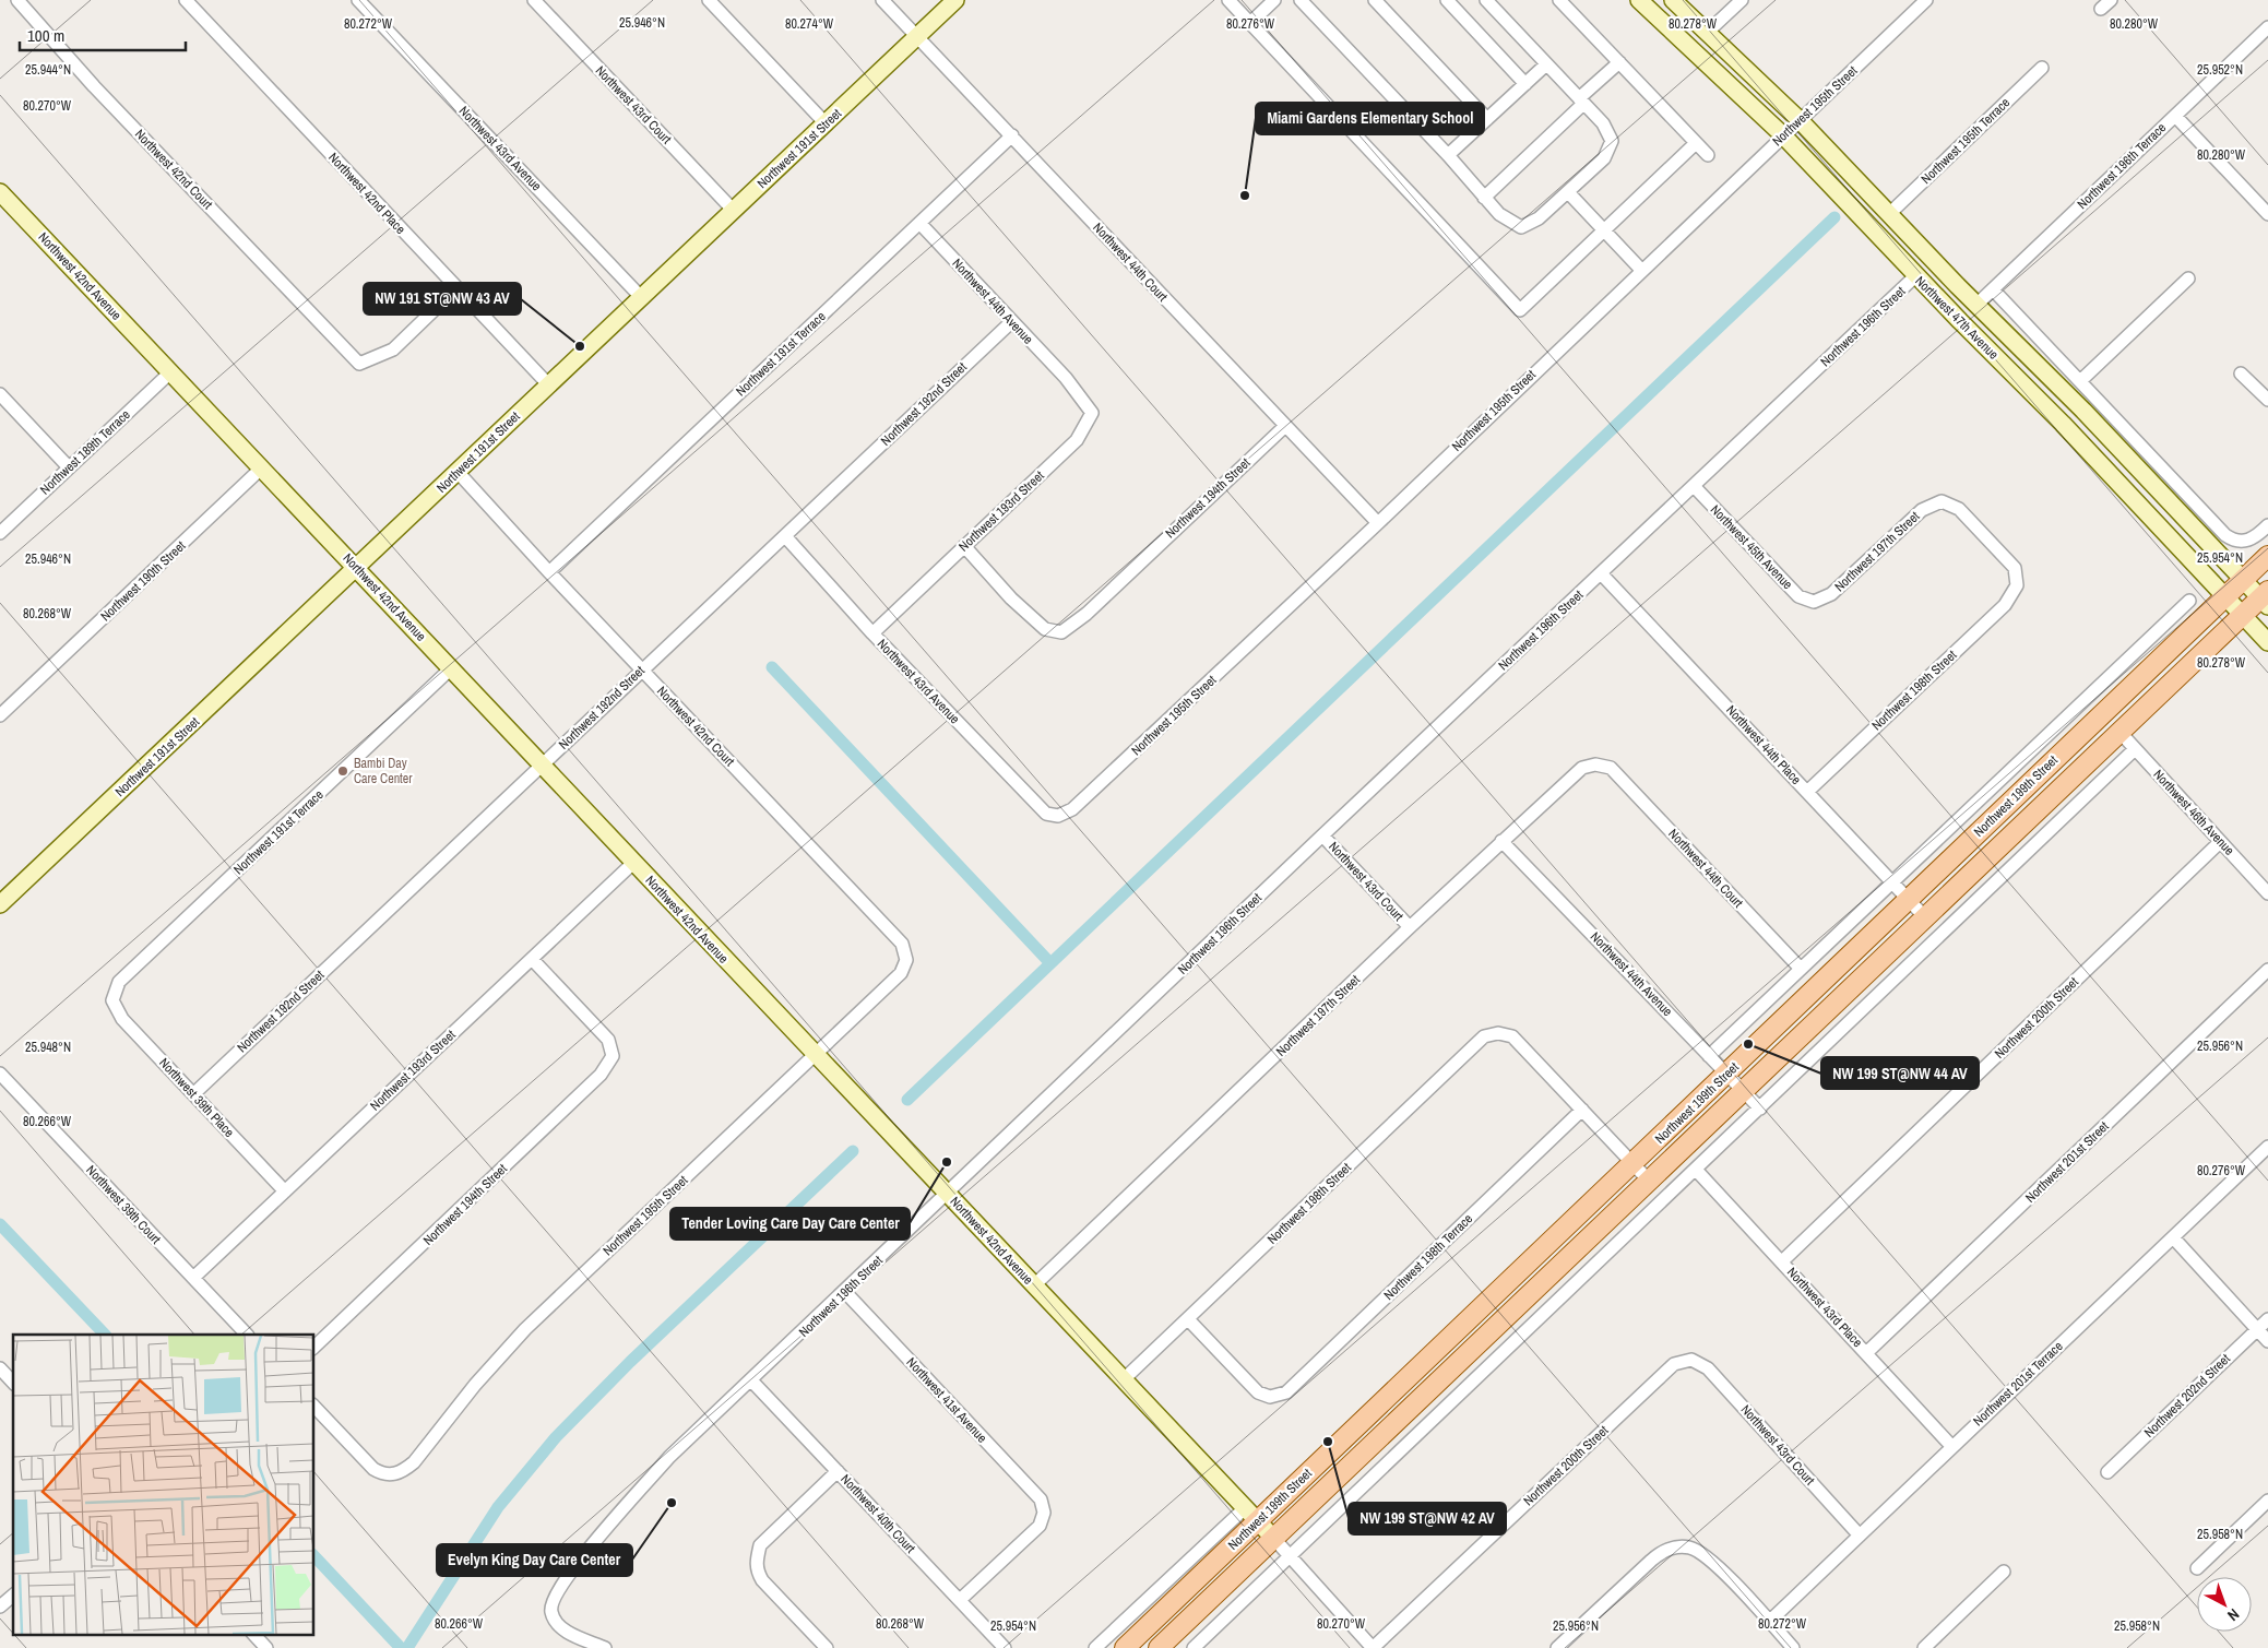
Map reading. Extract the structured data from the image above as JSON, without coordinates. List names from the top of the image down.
{
  "streets": {
    "main road": ["Northwest 199th Street"],
    "street": [
      "Northwest 43rd Court",
      "Northwest 195th Street",
      "Northwest 195th Terrace",
      "Northwest 43rd Avenue",
      "Northwest 191st Street",
      "Northwest 196th Terrace",
      "Northwest 42nd Court",
      "Northwest 42nd Place",
      "Northwest 44th Court",
      "Northwest 42nd Avenue",
      "Northwest 44th Avenue",
      "Northwest 47th Avenue",
      "Northwest 196th Street",
      "Northwest 191st Terrace",
      "Northwest 192nd Street",
      "Northwest 189th Terrace",
      "Northwest 194th Street",
      "Northwest 193rd Street",
      "Northwest 45th Avenue",
      "Northwest 197th Street",
      "Northwest 190th Street",
      "Northwest 198th Street",
      "Northwest 44th Place",
      "Northwest 46th Avenue",
      "Northwest 200th Street",
      "Northwest 39th Place",
      "Northwest 201st Street",
      "Northwest 39th Court",
      "Northwest 198th Terrace",
      "Northwest 43rd Place",
      "Northwest 201st Terrace",
      "Northwest 202nd Street",
      "Northwest 41st Avenue",
      "Northwest 40th Court"
    ]
  },
  "crossings": [
    ["Northwest 43rd Court", "Northwest 191st Street"],
    ["Northwest 43rd Court", "Northwest 196th Street"],
    ["Northwest 43rd Court", "Northwest 197th Street"],
    ["Northwest 43rd Court", "Northwest 200th Street"],
    ["Northwest 43rd Court", "Northwest 201st Terrace"],
    ["Northwest 195th Street", "Northwest 43rd Avenue"],
    ["Northwest 195th Street", "Northwest 42nd Court"],
    ["Northwest 195th Street", "Northwest 44th Court"],
    ["Northwest 195th Street", "Northwest 42nd Avenue"],
    ["Northwest 195th Street", "Northwest 47th Avenue"],
    ["Northwest 195th Terrace", "Northwest 47th Avenue"],
    ["Northwest 43rd Avenue", "Northwest 191st Street"],
    ["Northwest 43rd Avenue", "Northwest 192nd Street"],
    ["Northwest 43rd Avenue", "Northwest 193rd Street"],
    ["Northwest 191st Street", "Northwest 42nd Court"],
    ["Northwest 191st Street", "Northwest 42nd Place"],
    ["Northwest 191st Street", "Northwest 44th Court"],
    ["Northwest 191st Street", "Northwest 42nd Avenue"],
    ["Northwest 196th Terrace", "Northwest 47th Avenue"],
    ["Northwest 42nd Court", "Northwest 42nd Place"],
    ["Northwest 42nd Court", "Northwest 191st Terrace"],
    ["Northwest 42nd Court", "Northwest 192nd Street"],
    ["Northwest 44th Court", "Northwest 191st Terrace"],
    ["Northwest 44th Court", "Northwest 194th Street"],
    ["Northwest 44th Court", "Northwest 197th Street"],
    ["Northwest 42nd Avenue", "Northwest 196th Street"],
    ["Northwest 42nd Avenue", "Northwest 191st Terrace"],
    ["Northwest 42nd Avenue", "Northwest 192nd Street"],
    ["Northwest 42nd Avenue", "Northwest 189th Terrace"],
    ["Northwest 42nd Avenue", "Northwest 193rd Street"],
    ["Northwest 42nd Avenue", "Northwest 197th Street"],
    ["Northwest 42nd Avenue", "Northwest 190th Street"],
    ["Northwest 42nd Avenue", "Northwest 198th Street"],
    ["Northwest 42nd Avenue", "Northwest 199th Street"],
    ["Northwest 42nd Avenue", "Northwest 200th Street"],
    ["Northwest 44th Avenue", "Northwest 191st Terrace"],
    ["Northwest 44th Avenue", "Northwest 192nd Street"],
    ["Northwest 44th Avenue", "Northwest 193rd Street"],
    ["Northwest 44th Avenue", "Northwest 197th Street"],
    ["Northwest 44th Avenue", "Northwest 199th Street"],
    ["Northwest 47th Avenue", "Northwest 196th Street"],
    ["Northwest 47th Avenue", "Northwest 199th Street"],
    ["Northwest 196th Street", "Northwest 45th Avenue"],
    ["Northwest 196th Street", "Northwest 44th Place"],
    ["Northwest 196th Street", "Northwest 41st Avenue"],
    ["Northwest 196th Street", "Northwest 40th Court"],
    ["Northwest 191st Terrace", "Northwest 39th Place"],
    ["Northwest 192nd Street", "Northwest 39th Place"],
    ["Northwest 194th Street", "Northwest 193rd Street"],
    ["Northwest 193rd Street", "Northwest 39th Place"],
    ["Northwest 193rd Street", "Northwest 39th Court"],
    ["Northwest 45th Avenue", "Northwest 197th Street"],
    ["Northwest 197th Street", "Northwest 198th Street"],
    ["Northwest 198th Street", "Northwest 44th Place"],
    ["Northwest 198th Street", "Northwest 198th Terrace"],
    ["Northwest 44th Place", "Northwest 199th Street"],
    ["Northwest 199th Street", "Northwest 46th Avenue"],
    ["Northwest 46th Avenue", "Northwest 200th Street"],
    ["Northwest 200th Street", "Northwest 43rd Place"],
    ["Northwest 201st Street", "Northwest 43rd Place"],
    ["Northwest 43rd Place", "Northwest 201st Terrace"],
    ["Northwest 41st Avenue", "Northwest 40th Court"]
  ],
  "places": [
    "Miami Gardens Elementary School",
    "NW 191 ST@NW 43 AV",
    "Bambi Day Care Center",
    "NW 199 ST@NW 44 AV",
    "Tender Loving Care Day Care Center",
    "NW 199 ST@NW 42 AV",
    "Evelyn King Day Care Center"
  ],
  "scale_bar": "100 m",
  "north": "bottom right",
  "coordinates": [
    "25.946°N",
    "80.272°W",
    "80.274°W",
    "80.276°W",
    "80.278°W",
    "80.280°W",
    "25.952°N",
    "25.944°N",
    "80.270°W",
    "25.954°N",
    "80.268°W",
    "25.956°N",
    "25.948°N",
    "80.266°W",
    "25.958°N"
  ]
}
